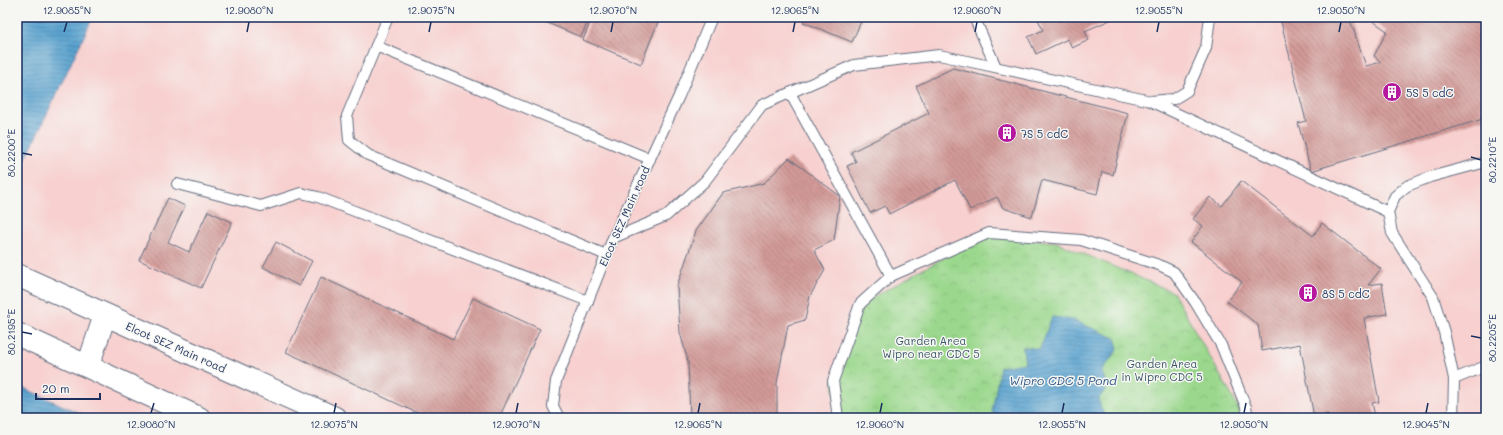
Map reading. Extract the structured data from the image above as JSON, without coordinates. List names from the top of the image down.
{
  "streets": {
    "street": ["Elcot SEZ Main road"]
  },
  "water": ["Wipro CDC 5 Pond"],
  "parks": ["Garden Area Wipro near CDC 5", "Garden Area in Wipro CDC 5"],
  "places": {
    "building": ["5S 5 cdC", "7S 5 cdC", "8S 5 cdC"]
  },
  "scale_bar": "20 m",
  "coordinates": [
    "12.9085°N",
    "12.9080°N",
    "12.9075°N",
    "12.9070°N",
    "12.9065°N",
    "12.9060°N",
    "12.9055°N",
    "12.9050°N",
    "80.2200°E",
    "80.2210°E",
    "80.2195°E",
    "80.2205°E",
    "12.9045°N"
  ]
}
